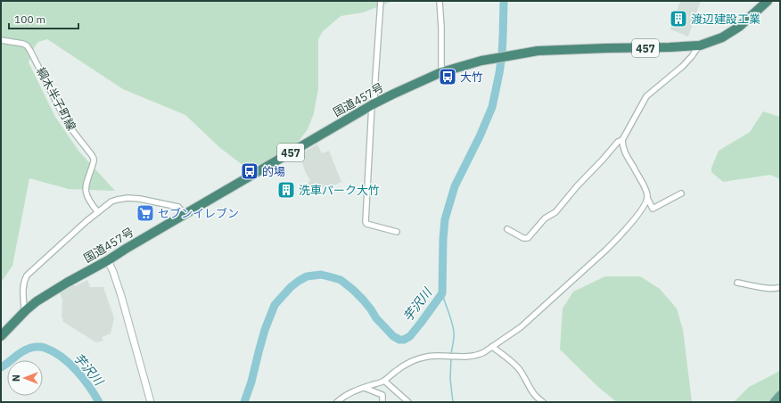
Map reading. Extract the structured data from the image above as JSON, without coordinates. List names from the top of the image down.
{
  "streets": {
    "highway": ["457", "国道457号"],
    "street": ["綱木半子町線"]
  },
  "water": ["芋沢川"],
  "places": {
    "building": ["渡辺建設工業", "洗車パーク大竹"],
    "bus stop": ["大竹", "的場"],
    "supermarket": ["セブンイレブン"]
  },
  "scale_bar": "100 m",
  "north": "left"
}
